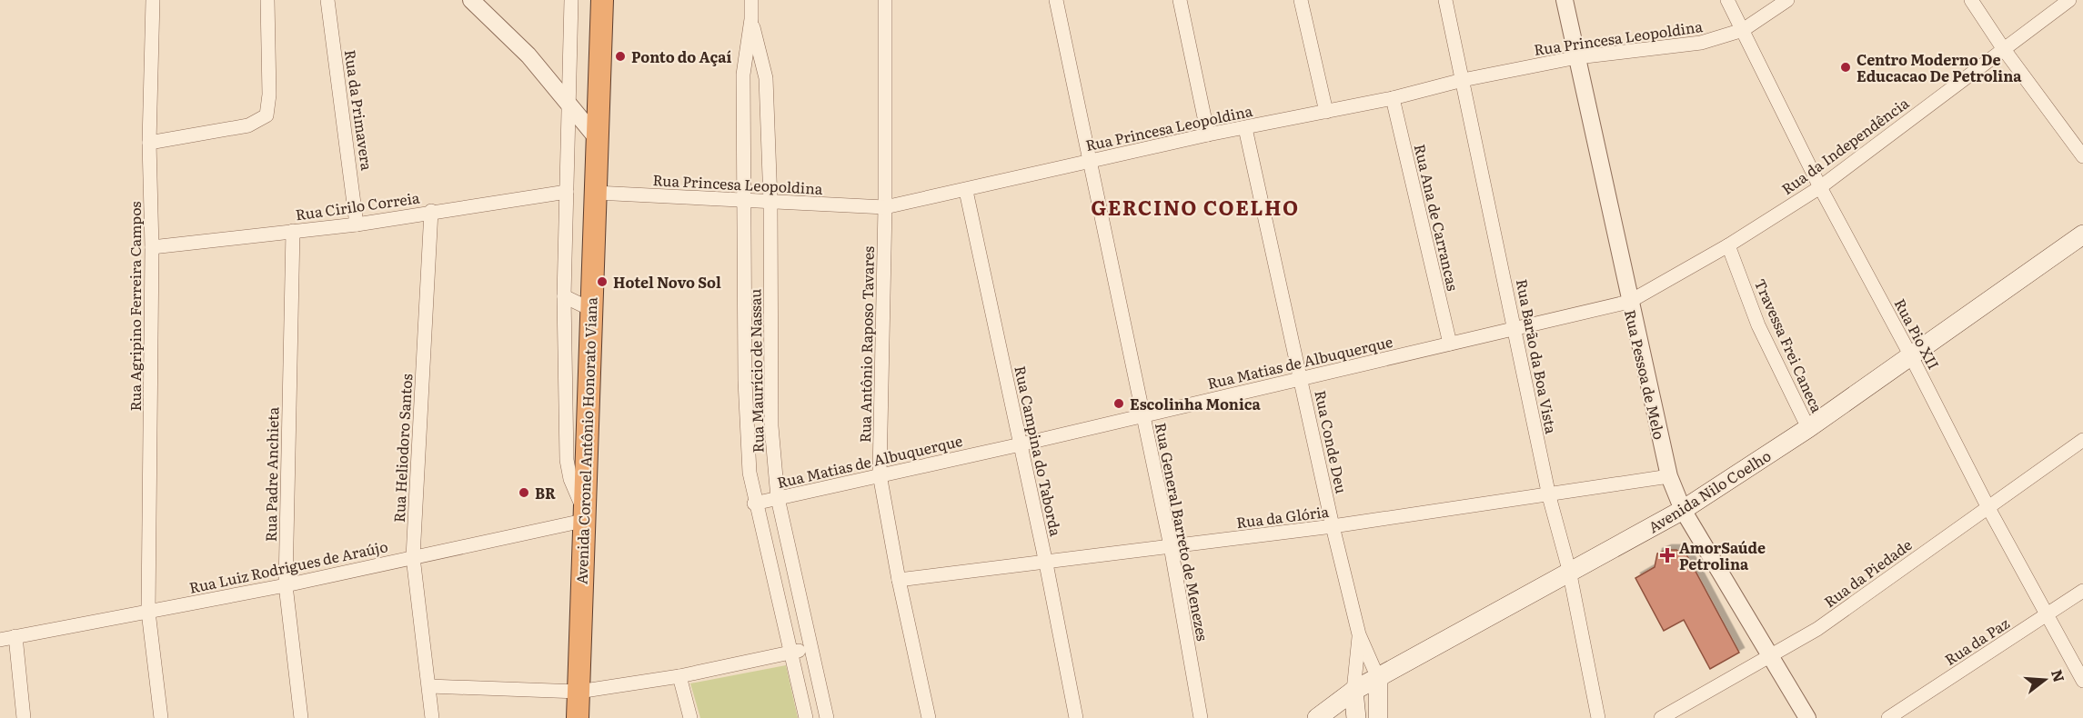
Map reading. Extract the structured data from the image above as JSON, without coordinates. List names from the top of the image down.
{
  "streets": {
    "highway": ["Avenida Coronel Antônio Honorato Viana"],
    "main road": ["Avenida Nilo Coelho"],
    "street": [
      "Rua Princesa Leopoldina",
      "Rua da Primavera",
      "Rua da Independência",
      "Rua Cirilo Correia",
      "Rua Ana de Carrancas",
      "Rua Agripino Ferreira Campos",
      "Rua Pio XII",
      "Rua Antônio Raposo Tavares",
      "Travessa Frei Caneca",
      "Rua Barão da Boa Vista",
      "Rua Matias de Albuquerque",
      "Rua Maurício de Nassau",
      "Rua Pessoa de Melo",
      "Rua Conde Deu",
      "Rua Heliodoro Santos",
      "Rua Campina do Taborda",
      "Rua Padre Anchieta",
      "Rua da Glória",
      "Rua General Barreto de Menezes",
      "Rua Luiz Rodrigues de Araújo",
      "Rua da Piedade",
      "Rua da Paz"
    ]
  },
  "crossings": [
    ["Rua Princesa Leopoldina", "Rua Ana de Carrancas"],
    ["Rua Princesa Leopoldina", "Rua Pio XII"],
    ["Rua Princesa Leopoldina", "Rua Antônio Raposo Tavares"],
    ["Rua Princesa Leopoldina", "Rua Barão da Boa Vista"],
    ["Rua Princesa Leopoldina", "Rua Maurício de Nassau"],
    ["Rua Princesa Leopoldina", "Rua Pessoa de Melo"],
    ["Rua Princesa Leopoldina", "Avenida Coronel Antônio Honorato Viana"],
    ["Rua Princesa Leopoldina", "Rua Conde Deu"],
    ["Rua Princesa Leopoldina", "Rua Campina do Taborda"],
    ["Rua Princesa Leopoldina", "Rua General Barreto de Menezes"],
    ["Rua da Primavera", "Rua Cirilo Correia"],
    ["Rua da Independência", "Rua Pio XII"],
    ["Rua da Independência", "Travessa Frei Caneca"],
    ["Rua da Independência", "Rua Matias de Albuquerque"],
    ["Rua da Independência", "Rua Pessoa de Melo"],
    ["Rua Cirilo Correia", "Rua Agripino Ferreira Campos"],
    ["Rua Cirilo Correia", "Avenida Coronel Antônio Honorato Viana"],
    ["Rua Cirilo Correia", "Rua Heliodoro Santos"],
    ["Rua Cirilo Correia", "Rua Padre Anchieta"],
    ["Rua Ana de Carrancas", "Rua Matias de Albuquerque"],
    ["Rua Agripino Ferreira Campos", "Rua Luiz Rodrigues de Araújo"],
    ["Rua Pio XII", "Avenida Nilo Coelho"],
    ["Rua Pio XII", "Rua da Piedade"],
    ["Rua Pio XII", "Rua da Paz"],
    ["Rua Antônio Raposo Tavares", "Rua Matias de Albuquerque"],
    ["Rua Antônio Raposo Tavares", "Rua da Glória"],
    ["Travessa Frei Caneca", "Avenida Nilo Coelho"],
    ["Rua Barão da Boa Vista", "Rua Matias de Albuquerque"],
    ["Rua Barão da Boa Vista", "Avenida Nilo Coelho"],
    ["Rua Barão da Boa Vista", "Rua da Glória"],
    ["Rua Matias de Albuquerque", "Rua Maurício de Nassau"],
    ["Rua Matias de Albuquerque", "Rua Pessoa de Melo"],
    ["Rua Matias de Albuquerque", "Rua Conde Deu"],
    ["Rua Matias de Albuquerque", "Rua Campina do Taborda"],
    ["Rua Matias de Albuquerque", "Rua General Barreto de Menezes"],
    ["Rua Pessoa de Melo", "Avenida Nilo Coelho"],
    ["Rua Pessoa de Melo", "Rua da Glória"],
    ["Rua Pessoa de Melo", "Rua da Piedade"],
    ["Avenida Coronel Antônio Honorato Viana", "Rua Luiz Rodrigues de Araújo"],
    ["Rua Conde Deu", "Avenida Nilo Coelho"],
    ["Rua Conde Deu", "Rua da Glória"],
    ["Rua Heliodoro Santos", "Rua Luiz Rodrigues de Araújo"],
    ["Rua Campina do Taborda", "Rua da Glória"],
    ["Rua Padre Anchieta", "Rua Luiz Rodrigues de Araújo"],
    ["Rua da Glória", "Rua General Barreto de Menezes"]
  ],
  "districts": ["GERCINO COELHO"],
  "places": {
    "other": [
      "Ponto do Açaí",
      "Centro Moderno De Educacao De Petrolina",
      "Hotel Novo Sol",
      "Escolinha Monica",
      "BR"
    ],
    "health": ["AmorSaúde Petrolina"]
  },
  "north": "right"
}
